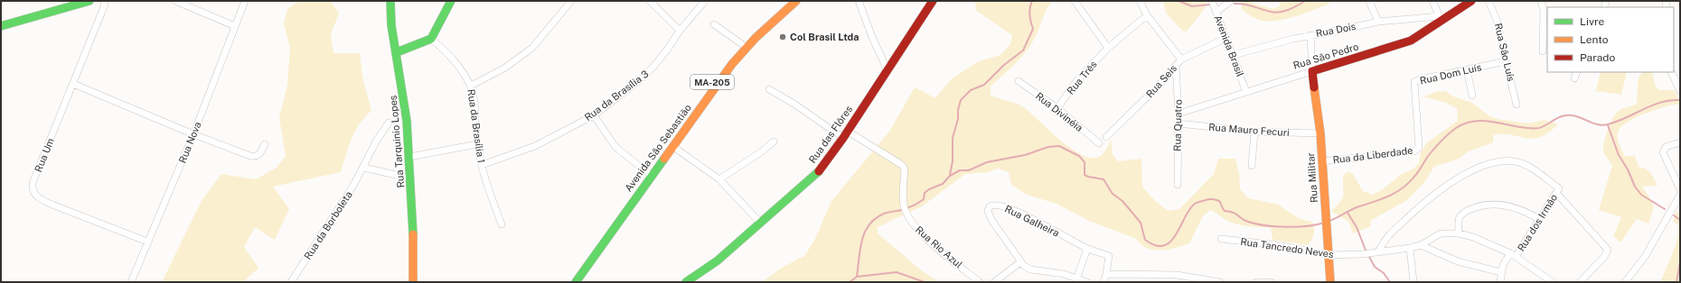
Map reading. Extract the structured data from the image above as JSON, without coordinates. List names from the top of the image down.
{
  "streets": {
    "main road": [
      "Rua São Pedro",
      "MA-205",
      "Rua das Flôres",
      "Rua Tarquinio Lopes",
      "Avenida São Sebastião",
      "Rua Militar"
    ],
    "street": [
      "Rua Dois",
      "Avenida Brasil",
      "Rua São Luís",
      "Rua Dom Luís",
      "Rua Três",
      "Rua Seis",
      "Rua da Brasília 3",
      "Rua Divinéia",
      "Rua Quatro",
      "Rua da Brasília 1",
      "Rua Mauro Fecuri",
      "Rua Nova",
      "Rua Um",
      "Rua da Liberdade",
      "Rua Galheira",
      "Rua dos Irmão",
      "Rua da Borboleta",
      "Rua Rio Azul",
      "Rua Tancredo Neves"
    ]
  },
  "crossings": [
    ["Rua Dois", "Avenida Brasil"],
    ["Rua Dois", "Rua São Pedro"],
    ["Avenida Brasil", "Rua São Pedro"],
    ["Avenida Brasil", "Rua Seis"],
    ["Rua São Luís", "Rua Dom Luís"],
    ["Rua São Pedro", "Rua Quatro"],
    ["Rua São Pedro", "Rua Militar"],
    ["Rua Dom Luís", "Rua da Liberdade"],
    ["Rua Três", "Rua Divinéia"],
    ["Rua Seis", "Rua Quatro"],
    ["Rua da Brasília 3", "Rua da Brasília 1"],
    ["Rua Quatro", "Rua Mauro Fecuri"],
    ["Rua Mauro Fecuri", "Rua Militar"],
    ["Rua das Flôres", "Rua Rio Azul"],
    ["Rua Nova", "Rua Um"],
    ["Rua da Liberdade", "Rua Militar"],
    ["Rua Militar", "Rua Tancredo Neves"],
    ["Rua dos Irmão", "Rua Tancredo Neves"]
  ],
  "places": ["Col Brasil Ltda"],
  "legend": ["Livre", "Lento", "Parado"]
}
